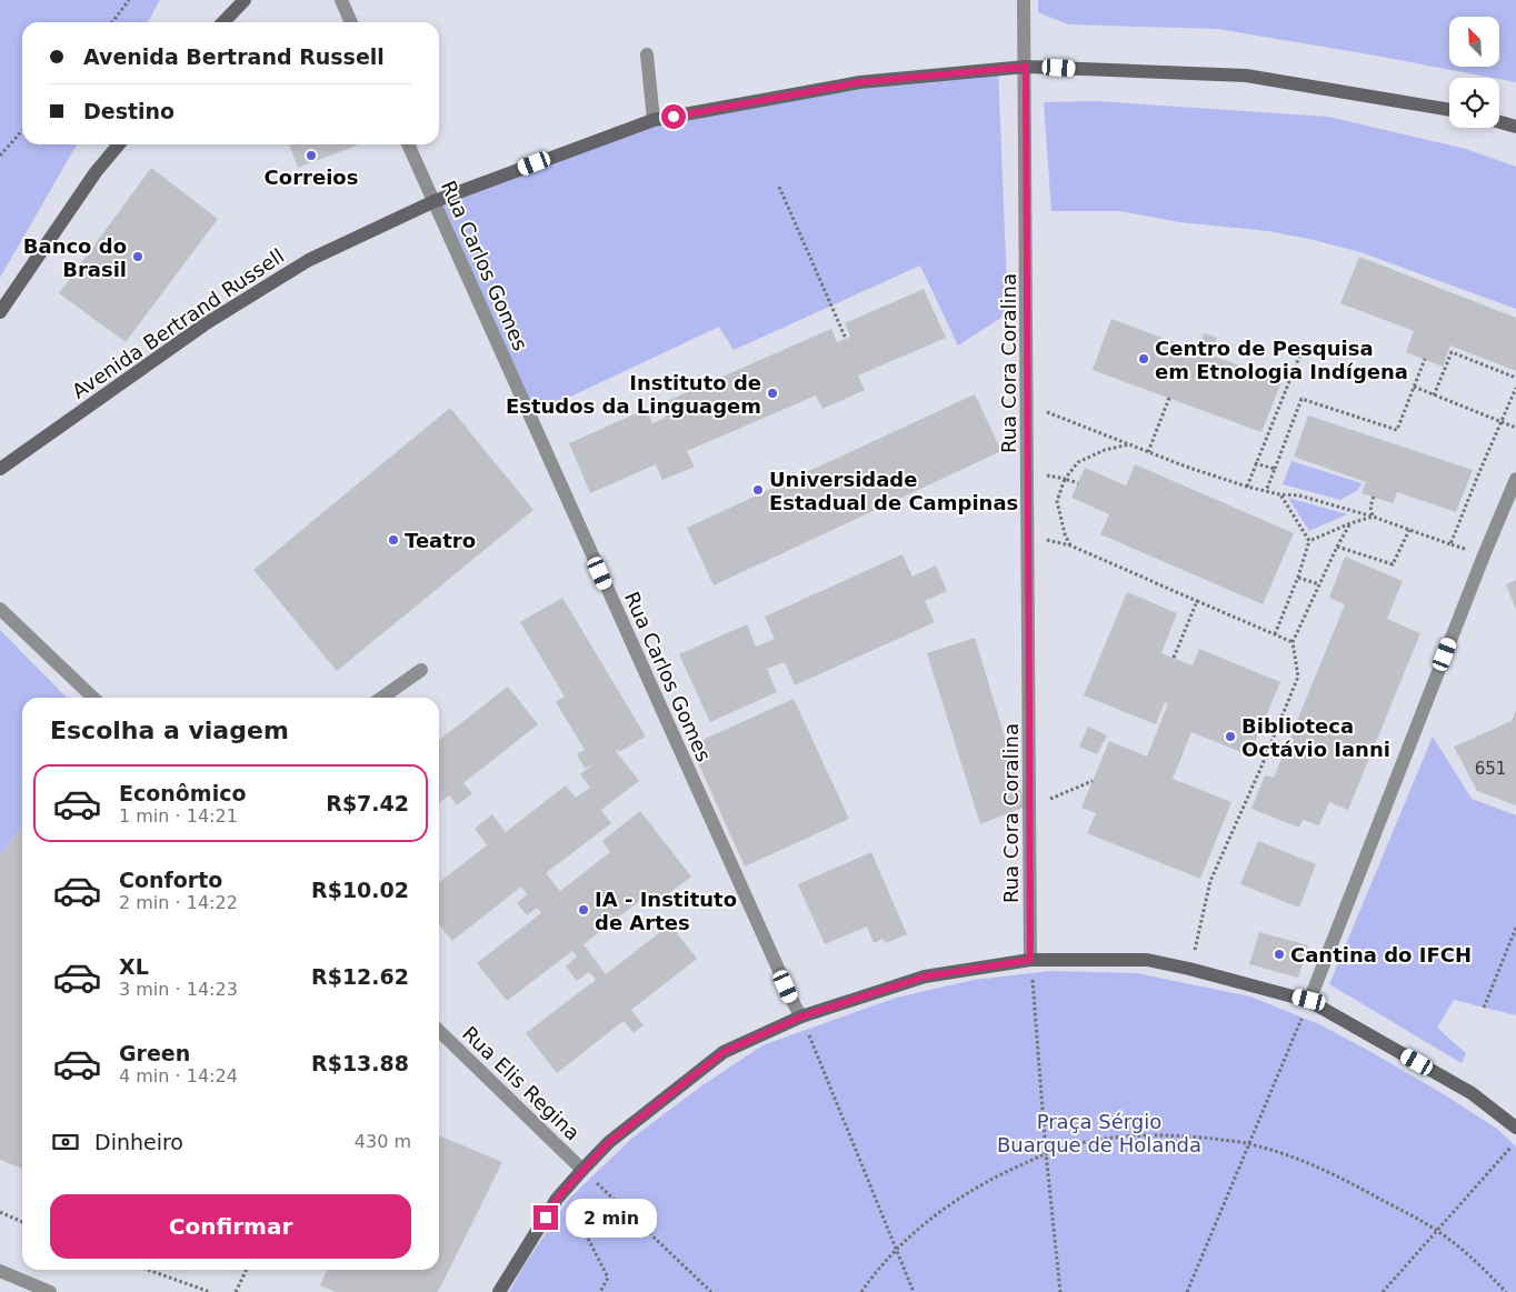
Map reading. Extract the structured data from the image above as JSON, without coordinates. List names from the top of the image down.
{
  "streets": {
    "street": [
      "Rua Carlos Gomes",
      "Avenida Bertrand Russell",
      "Rua Cora Coralina",
      "Rua Elis Regina"
    ]
  },
  "crossings": [
    ["Rua Carlos Gomes", "Avenida Bertrand Russell"],
    ["Avenida Bertrand Russell", "Rua Cora Coralina"]
  ],
  "parks": ["Praça Sérgio Buarque de Holanda"],
  "places": [
    "Correios",
    "Banco do Brasil",
    "Centro de Pesquisa em Etnologia Indígena",
    "Instituto de Estudos da Linguagem",
    "Universidade Estadual de Campinas",
    "Teatro",
    "Biblioteca Octávio Ianni",
    "IA - Instituto de Artes",
    "Cantina do IFCH"
  ],
  "house_numbers": ["651"],
  "north": "top left",
  "page": {
    "banner": ["Avenida Bertrand Russell", "Destino"],
    "heading": "Escolha a viagem",
    "list": [
      {
        "name": "Econômico",
        "note": "1 min · 14:21",
        "value": "R$7.42"
      },
      {
        "name": "Conforto",
        "note": "2 min · 14:22",
        "value": "R$10.02"
      },
      {
        "name": "XL",
        "note": "3 min · 14:23",
        "value": "R$12.62"
      },
      {
        "name": "Green",
        "note": "4 min · 14:24",
        "value": "R$13.88"
      }
    ],
    "pay": ["Dinheiro", "430 m"],
    "buttons": "Confirmar",
    "bubble": "2 min"
  }
}
